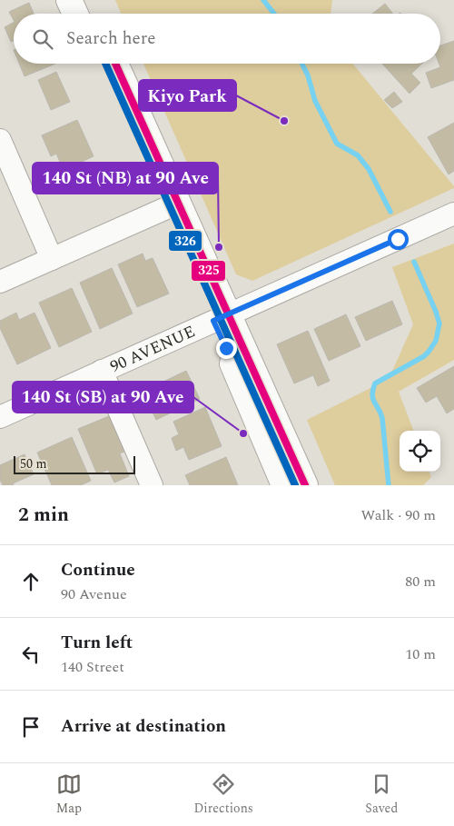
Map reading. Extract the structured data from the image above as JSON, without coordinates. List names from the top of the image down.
{
  "streets": {
    "street": ["90 AVENUE"]
  },
  "places": ["Kiyo Park", "140 St (NB) at 90 Ave", "140 St (SB) at 90 Ave"],
  "lines": ["transit line 325", "transit line 326"],
  "scale_bar": "50 m",
  "page": {
    "search": "Search here",
    "scale": "50 m",
    "heading": ["2 min", "Walk · 90 m"],
    "list": [
      ["Continue", "90 Avenue", "80 m"],
      ["Turn left", "140 Street", "10 m"],
      "Arrive at destination"
    ],
    "nav": ["Map", "Directions", "Saved"]
  }
}
